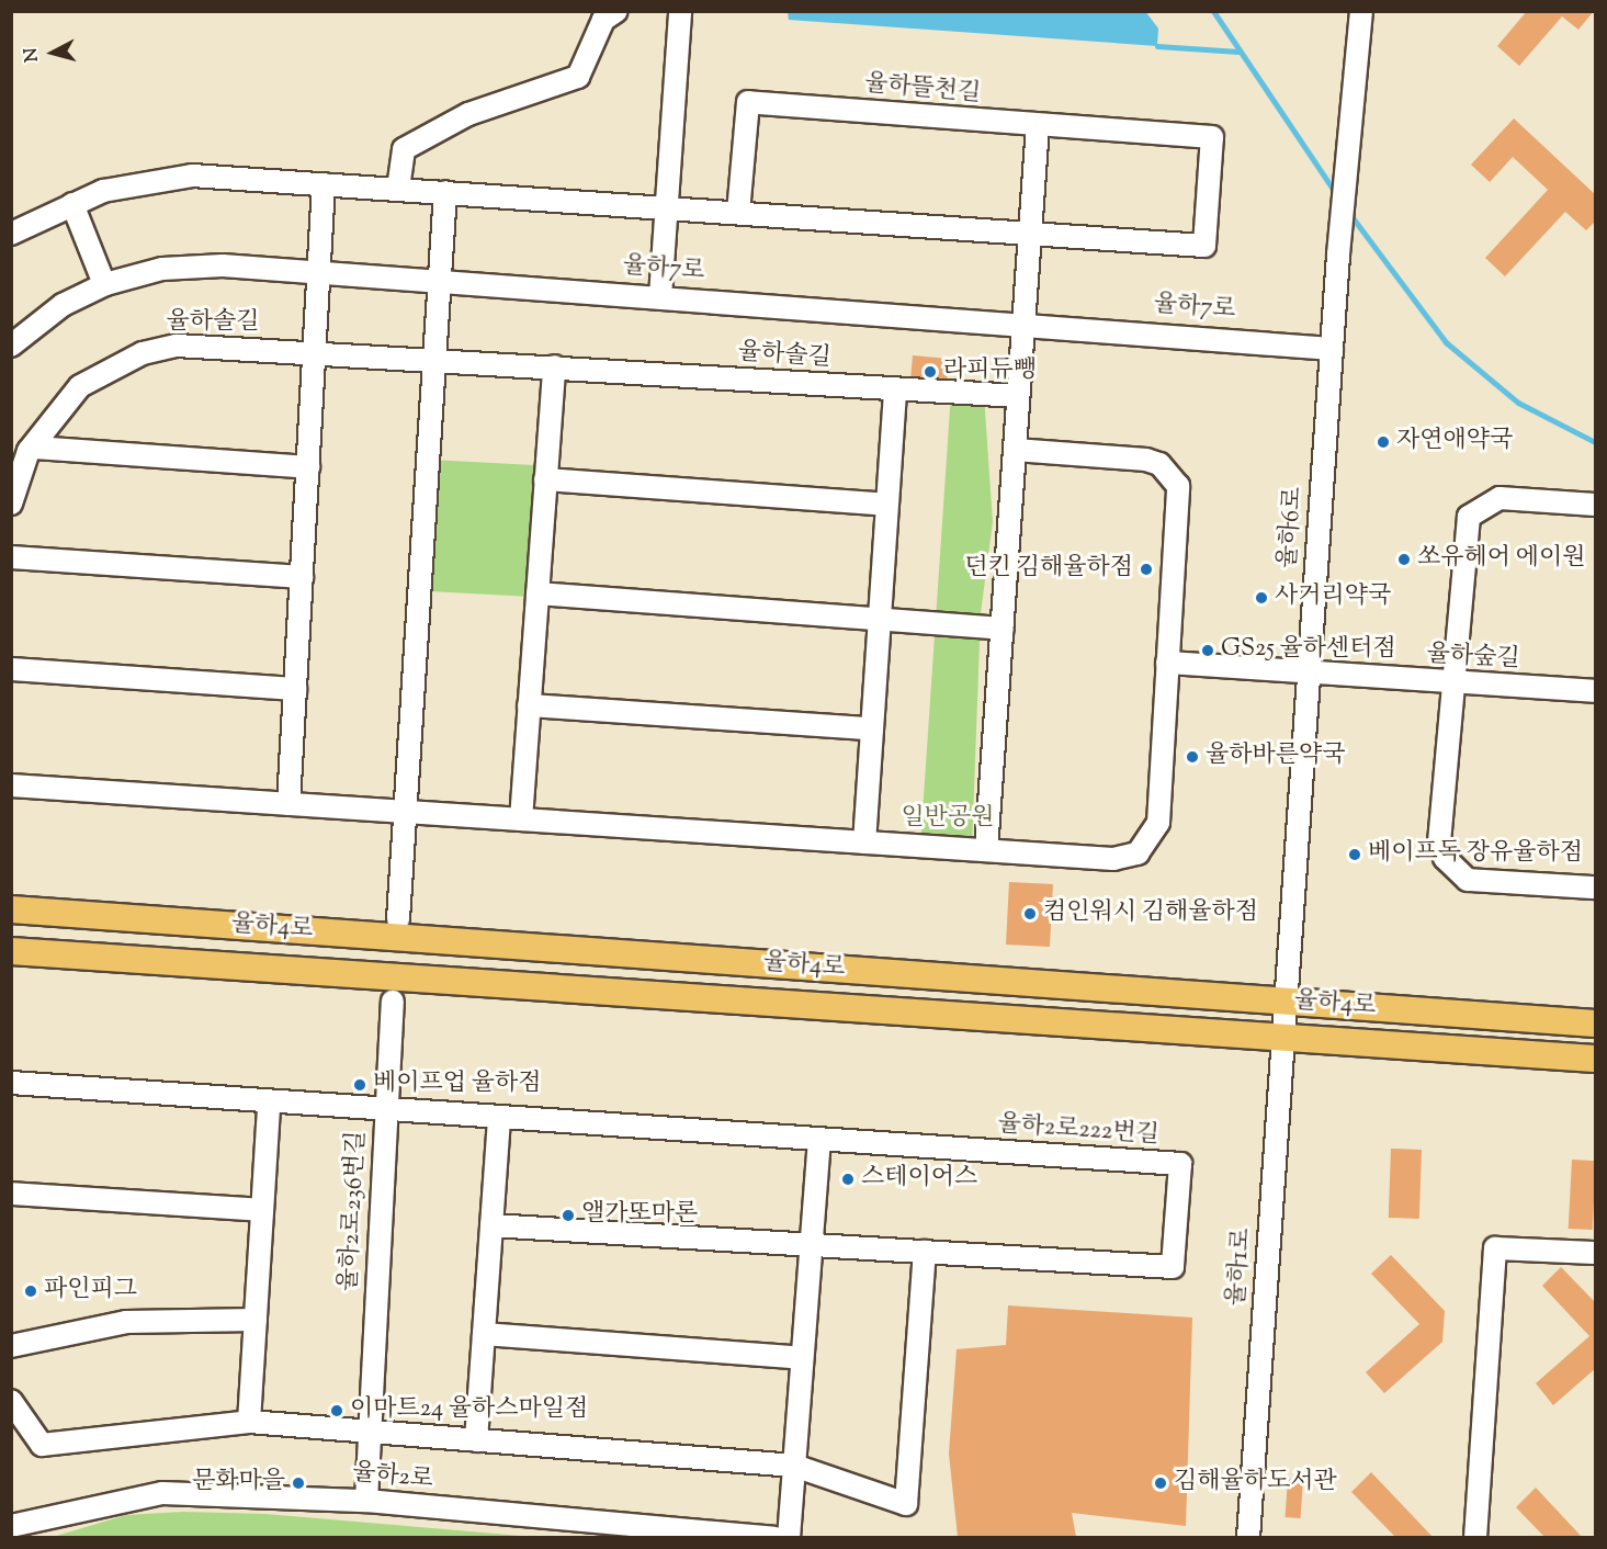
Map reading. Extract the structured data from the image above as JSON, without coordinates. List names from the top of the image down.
{
  "streets": {
    "main road": ["율하4로"],
    "street": [
      "율하뜰천길",
      "율하7로",
      "율하솔길",
      "율하6로",
      "율하숲길",
      "율하2로222번길",
      "율하2로236번길",
      "율하1로",
      "율하2로"
    ]
  },
  "crossings": [
    ["율하7로", "율하6로"],
    ["율하6로", "율하숲길"],
    ["율하6로", "율하4로"],
    ["율하6로", "율하1로"],
    ["율하4로", "율하1로"],
    ["율하2로222번길", "율하2로236번길"],
    ["율하2로236번길", "율하2로"]
  ],
  "parks": ["일반공원"],
  "places": [
    "라피듀뺑",
    "자연애약국",
    "쏘유헤어 에이원",
    "던킨 김해율하점",
    "사거리약국",
    "GS25 율하센터점",
    "율하바른약국",
    "베이프독 장유율하점",
    "컴인워시 김해율하점",
    "베이프업 율하점",
    "스테이어스",
    "앨가또마론",
    "파인피그",
    "이마트24 율하스마일점",
    "문화마을",
    "김해율하도서관"
  ],
  "north": "left"
}
